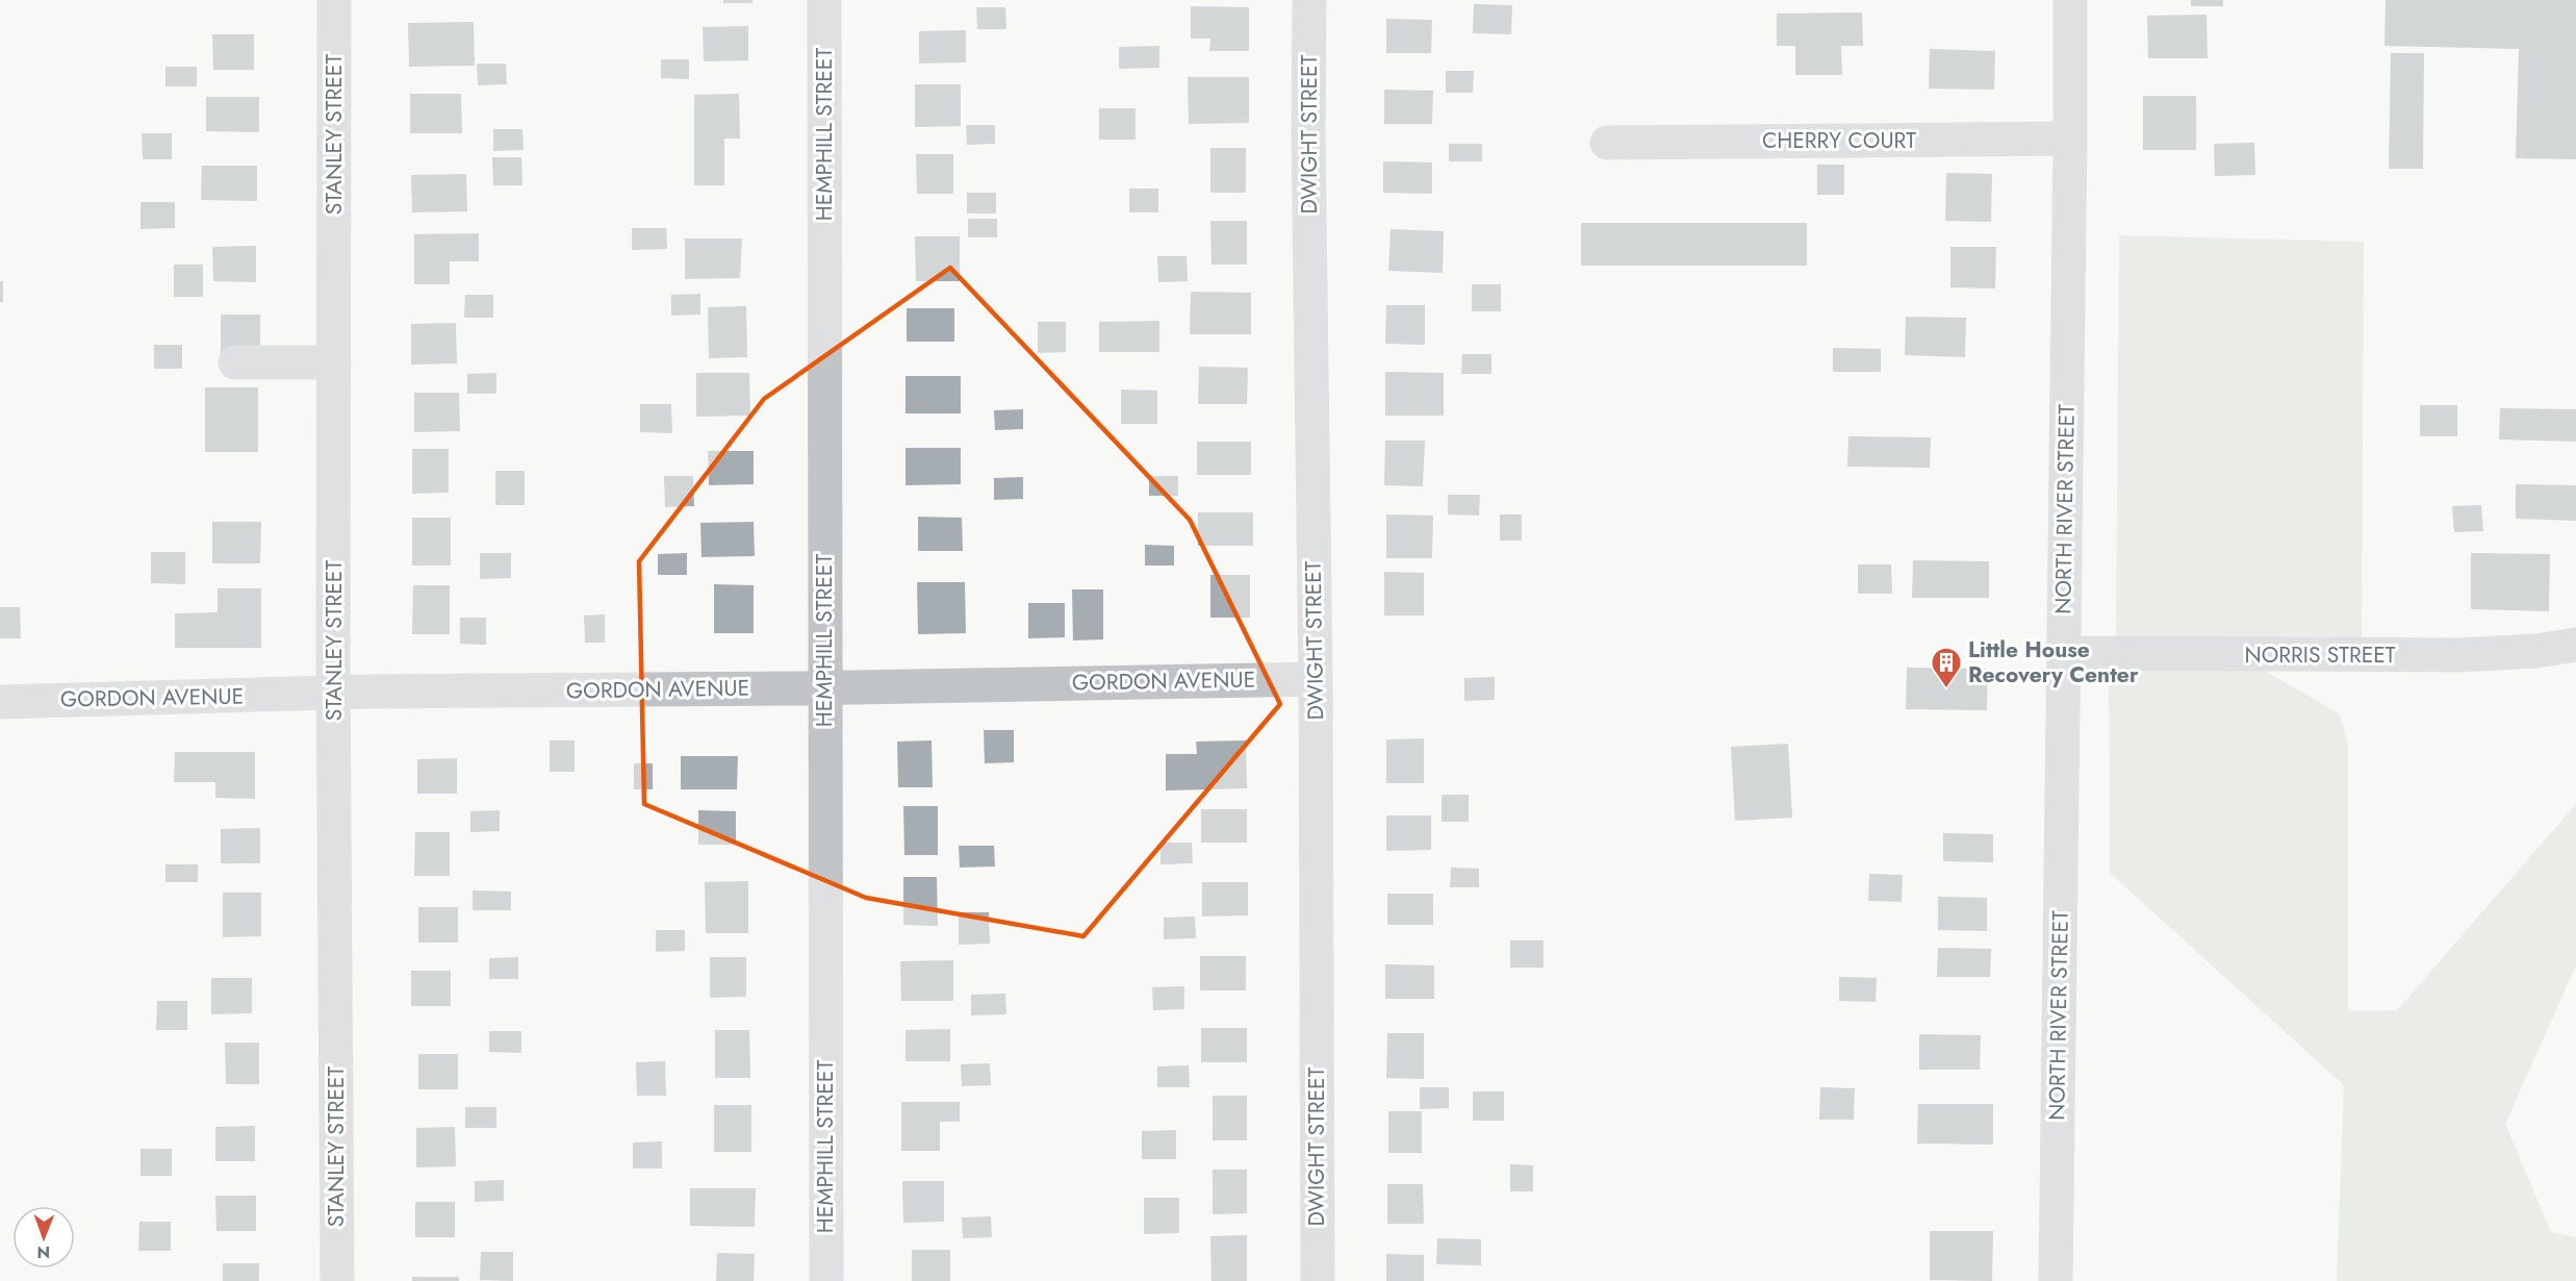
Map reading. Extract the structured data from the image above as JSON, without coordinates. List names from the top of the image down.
{
  "streets": {
    "street": [
      "STANLEY STREET",
      "HEMPHILL STREET",
      "DWIGHT STREET",
      "CHERRY COURT",
      "NORTH RIVER STREET",
      "NORRIS STREET",
      "GORDON AVENUE"
    ]
  },
  "crossings": [
    ["STANLEY STREET", "GORDON AVENUE"],
    ["HEMPHILL STREET", "GORDON AVENUE"],
    ["DWIGHT STREET", "GORDON AVENUE"],
    ["CHERRY COURT", "NORTH RIVER STREET"],
    ["NORTH RIVER STREET", "NORRIS STREET"]
  ],
  "places": {
    "building": ["Little House Recovery Center"]
  },
  "north": "bottom"
}
